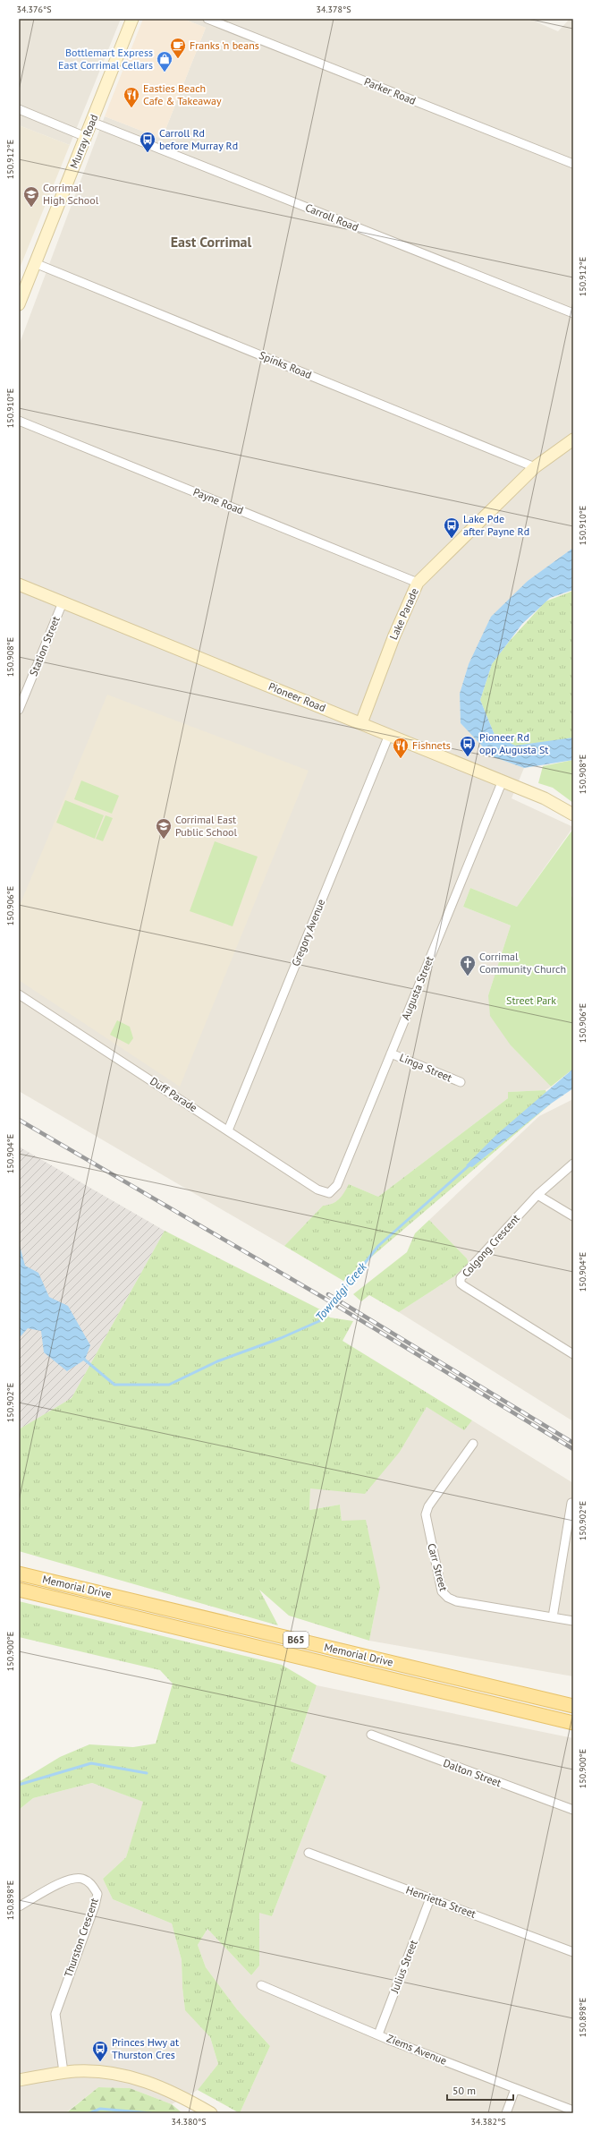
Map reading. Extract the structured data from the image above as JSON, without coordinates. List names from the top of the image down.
{
  "streets": {
    "main road": [
      "Murray Road",
      "Lake Parade",
      "Pioneer Road",
      "Memorial Drive",
      "B65"
    ],
    "street": [
      "Parker Road",
      "Carroll Road",
      "Spinks Road",
      "Payne Road",
      "Station Street",
      "Gregory Avenue",
      "Augusta Street",
      "Linga Street",
      "Duff Parade",
      "Colgong Crescent",
      "Carr Street",
      "Dalton Street",
      "Henrietta Street",
      "Thurston Crescent",
      "Julius Street",
      "Ziems Avenue"
    ]
  },
  "crossings": [
    ["Murray Road", "Carroll Road"],
    ["Murray Road", "Spinks Road"],
    ["Spinks Road", "Lake Parade"],
    ["Payne Road", "Lake Parade"],
    ["Lake Parade", "Pioneer Road"],
    ["Station Street", "Pioneer Road"],
    ["Pioneer Road", "Gregory Avenue"],
    ["Pioneer Road", "Augusta Street"],
    ["Gregory Avenue", "Duff Parade"],
    ["Augusta Street", "Linga Street"],
    ["Augusta Street", "Duff Parade"],
    ["Henrietta Street", "Julius Street"],
    ["Julius Street", "Ziems Avenue"]
  ],
  "districts": ["East Corrimal"],
  "water": ["Towradgi Creek"],
  "parks": ["Street Park"],
  "places": {
    "cafe": ["Franks 'n beans"],
    "shop": ["Bottlemart Express East Corrimal Cellars"],
    "restaurant": ["Easties Beach Cafe & Takeaway", "Fishnets"],
    "bus stop": [
      "Carroll Rd before Murray Rd",
      "Lake Pde after Payne Rd",
      "Pioneer Rd opp Augusta St",
      "Princes Hwy at Thurston Cres"
    ],
    "school or university": ["Corrimal High School", "Corrimal East Public School"],
    "church": ["Corrimal Community Church"]
  },
  "scale_bar": "50 m",
  "coordinates": [
    "34.376°S",
    "34.378°S",
    "150.912°E",
    "150.910°E",
    "150.908°E",
    "150.906°E",
    "150.904°E",
    "150.902°E",
    "150.900°E",
    "150.898°E",
    "34.380°S",
    "34.382°S"
  ]
}
